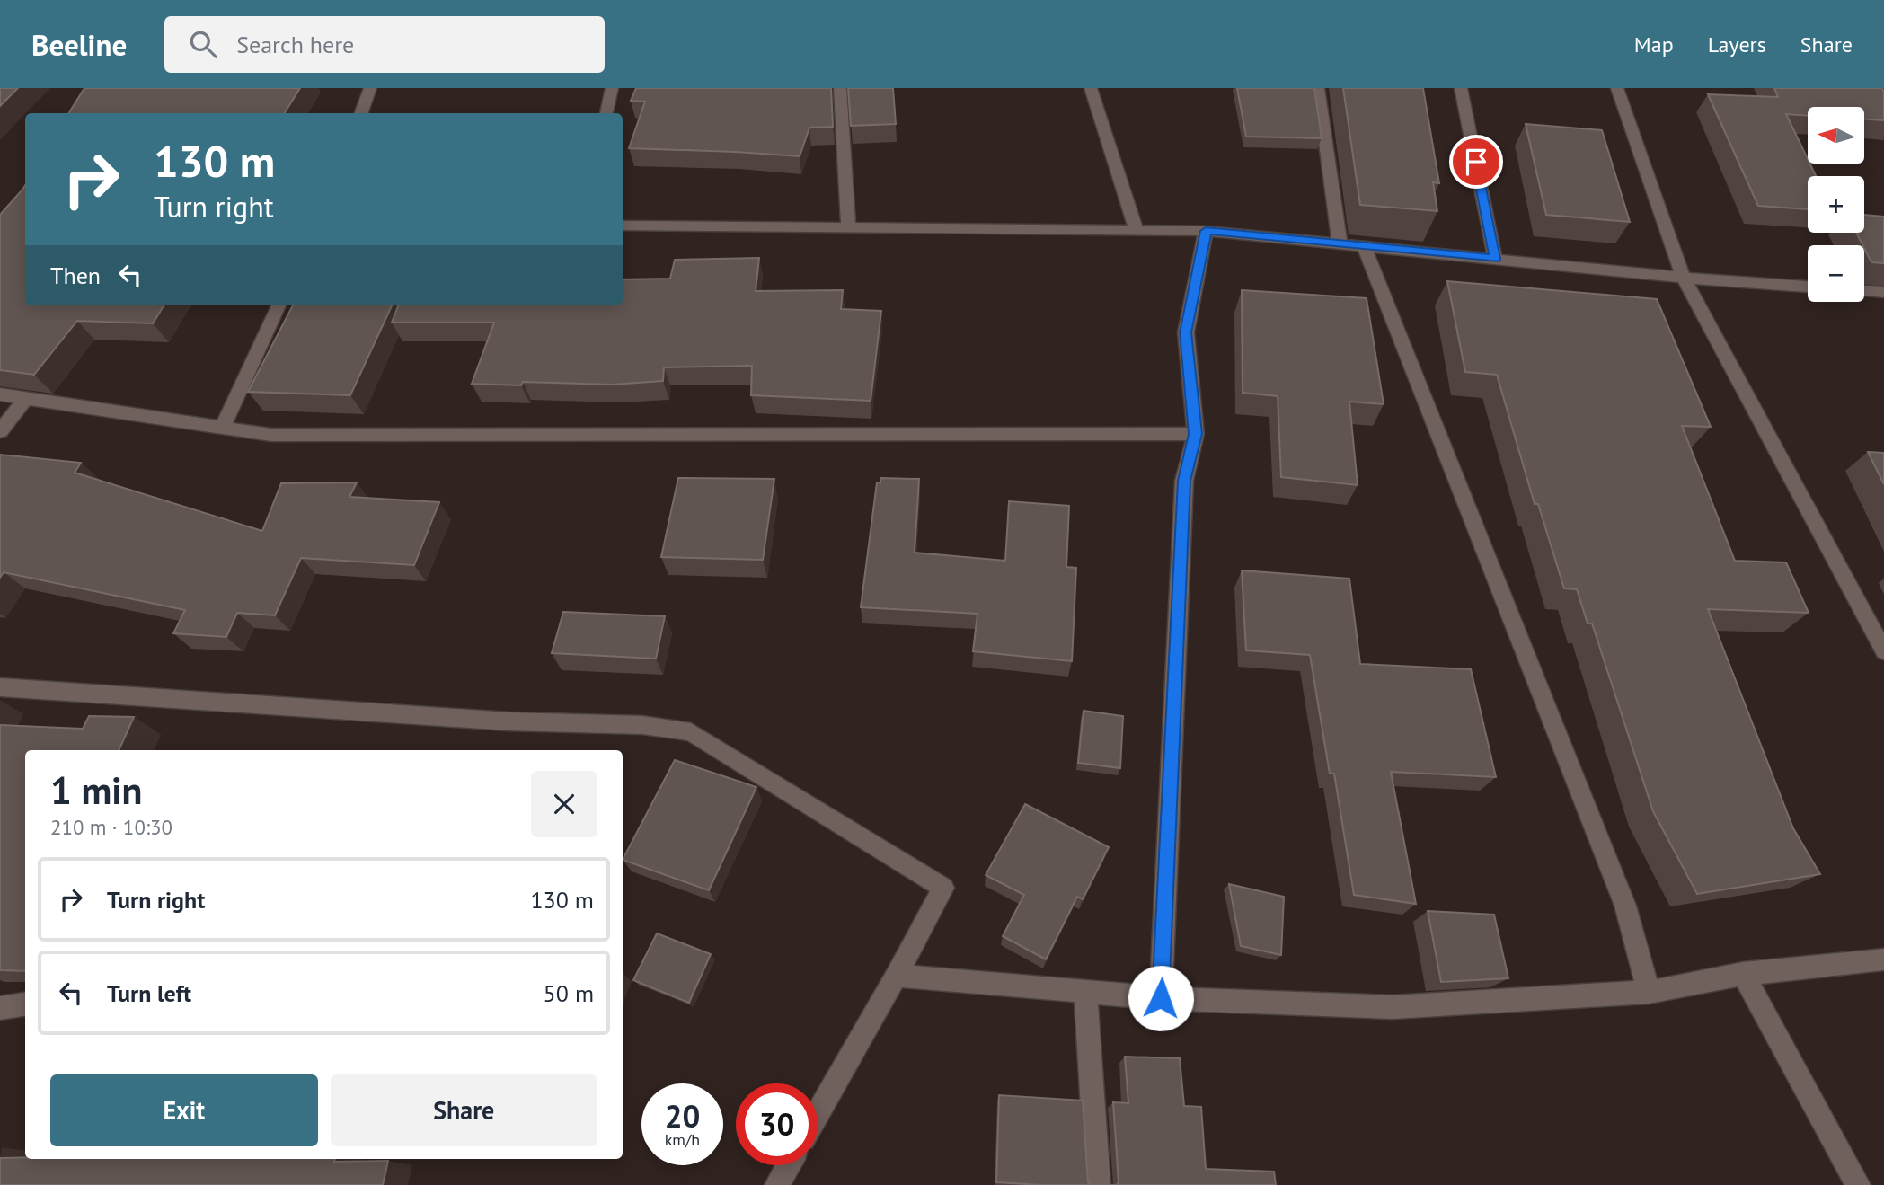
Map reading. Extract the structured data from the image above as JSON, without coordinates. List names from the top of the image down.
{
  "north": "left",
  "page": {
    "header": "Beeline",
    "search": "Search here",
    "nav": ["Map", "Layers", "Share"],
    "map_buttons": ["+", "−"],
    "turn": ["130 m", "Turn right"],
    "then": "Then",
    "heading": ["1 min", "210 m · 10:30"],
    "list": [
      {
        "name": "Turn right",
        "value": "130 m"
      },
      {
        "name": "Turn left",
        "value": "50 m"
      }
    ],
    "buttons": ["Exit", "Share"],
    "speed": "20 km/h",
    "limit": "30"
  }
}
